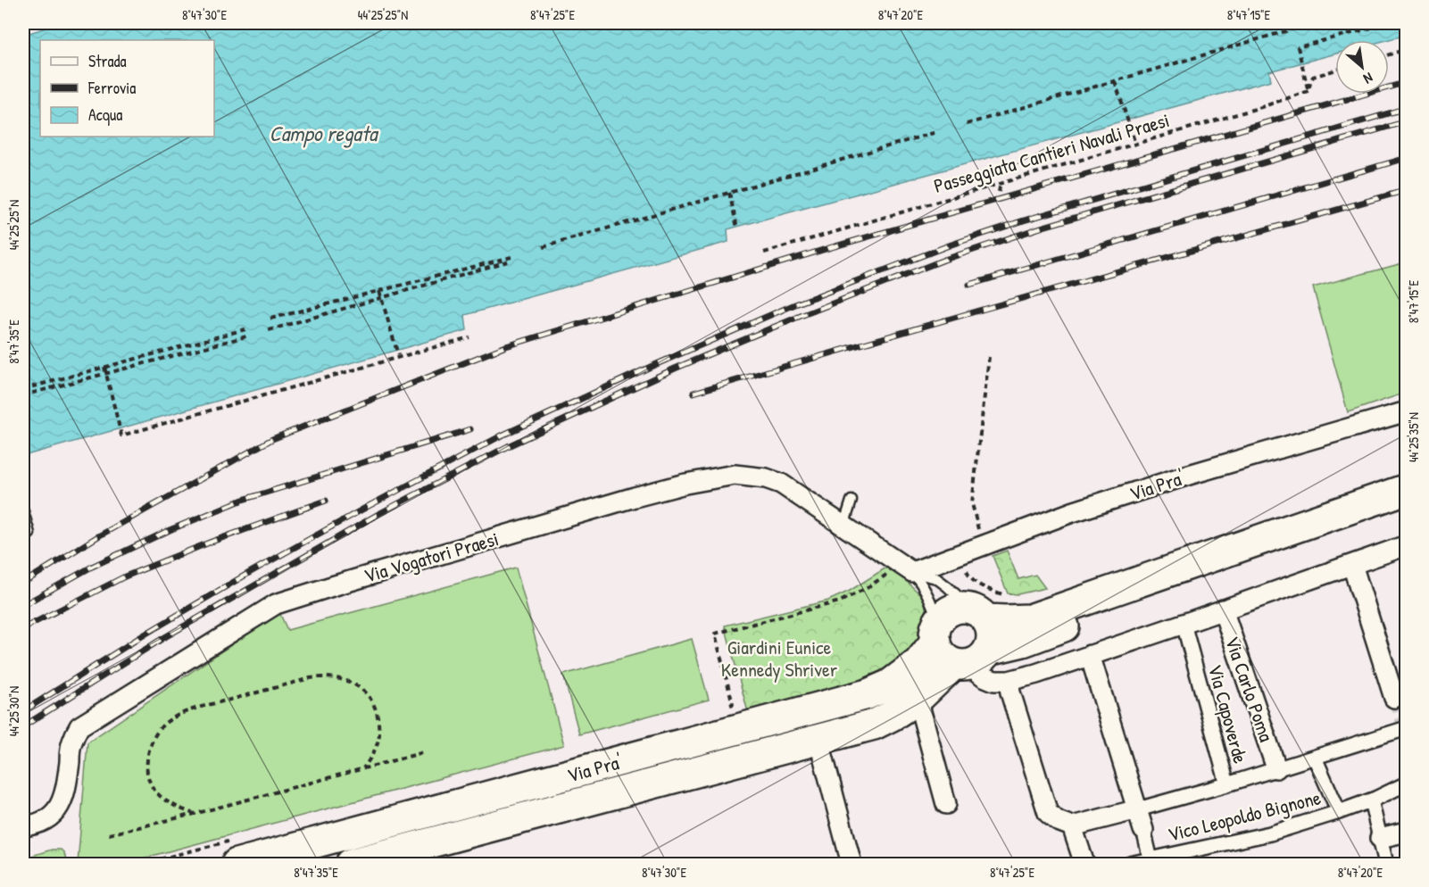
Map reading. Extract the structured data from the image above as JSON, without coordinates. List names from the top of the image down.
{
  "streets": {
    "main road": ["Via Pra'"],
    "street": [
      "Via Vogatori Praesi",
      "Via Carlo Poma",
      "Via Capoverde",
      "Vico Leopoldo Bignone"
    ],
    "path": ["Passeggiata Cantieri Navali Praesi"]
  },
  "crossings": [
    ["Via Pra'", "Via Vogatori Praesi"]
  ],
  "water": ["Campo regata"],
  "parks": ["Giardini Eunice Kennedy Shriver"],
  "legend": ["Strada", "Ferrovia", "Acqua"],
  "north": "bottom right",
  "coordinates": [
    "8°47'30\"E",
    "44°25'25\"N",
    "8°47'25\"E",
    "8°47'20\"E",
    "8°47'15\"E",
    "8°47'35\"E",
    "44°25'35\"N",
    "44°25'30\"N"
  ]
}
